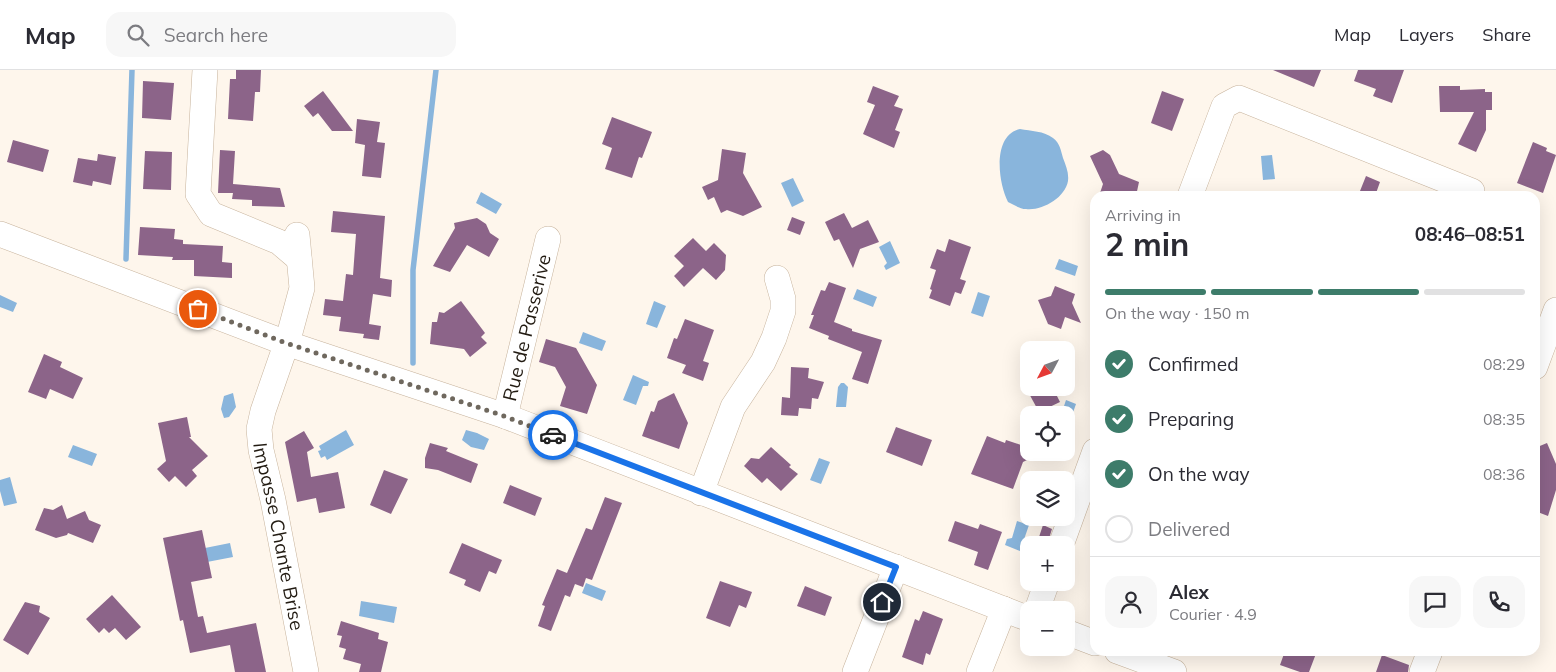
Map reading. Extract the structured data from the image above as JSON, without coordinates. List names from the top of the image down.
{
  "streets": {
    "street": ["Rue de Passerive", "Impasse Chante Brise"]
  },
  "crossings": [
    ["Rue de Passerive", "Impasse Chante Brise"]
  ],
  "north": "bottom left",
  "page": {
    "header": "Map",
    "search": "Search here",
    "nav": ["Map", "Layers", "Share"],
    "heading": ["2 min", "Arriving in", "08:46–08:51"],
    "panel": ["Alex", "Courier · 4.9"],
    "bar": "On the way · 150 m",
    "list": [
      ["Confirmed", "08:29"],
      ["Preparing", "08:35"],
      ["On the way", "08:36"],
      "Delivered"
    ],
    "map_buttons": ["+", "−"]
  }
}
